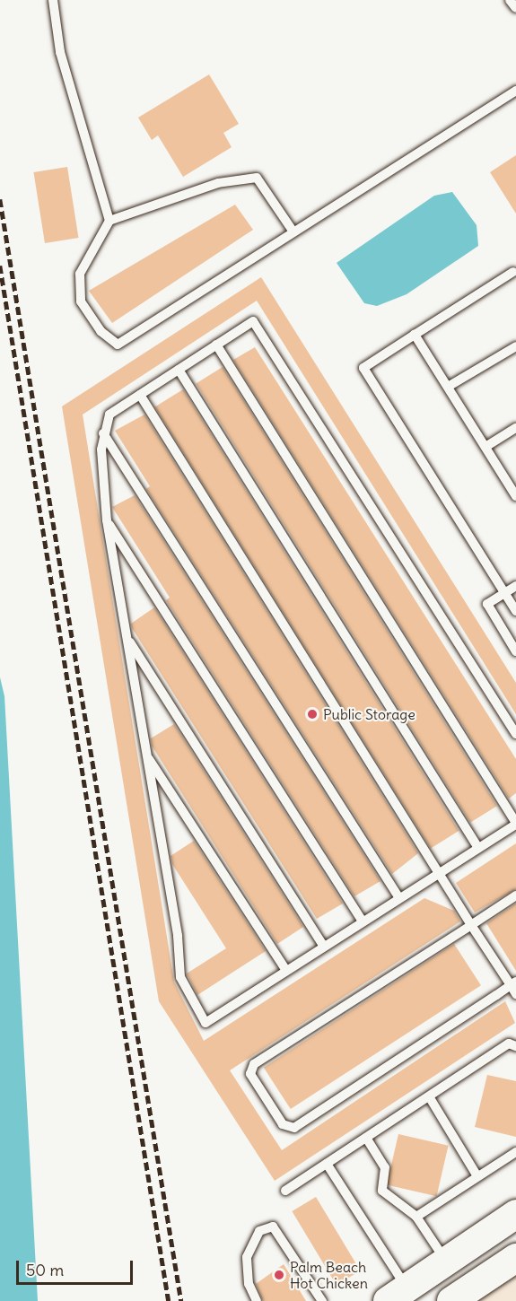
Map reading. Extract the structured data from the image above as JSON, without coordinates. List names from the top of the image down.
{
  "places": ["Public Storage", "Palm Beach Hot Chicken"],
  "scale_bar": "50 m"
}
